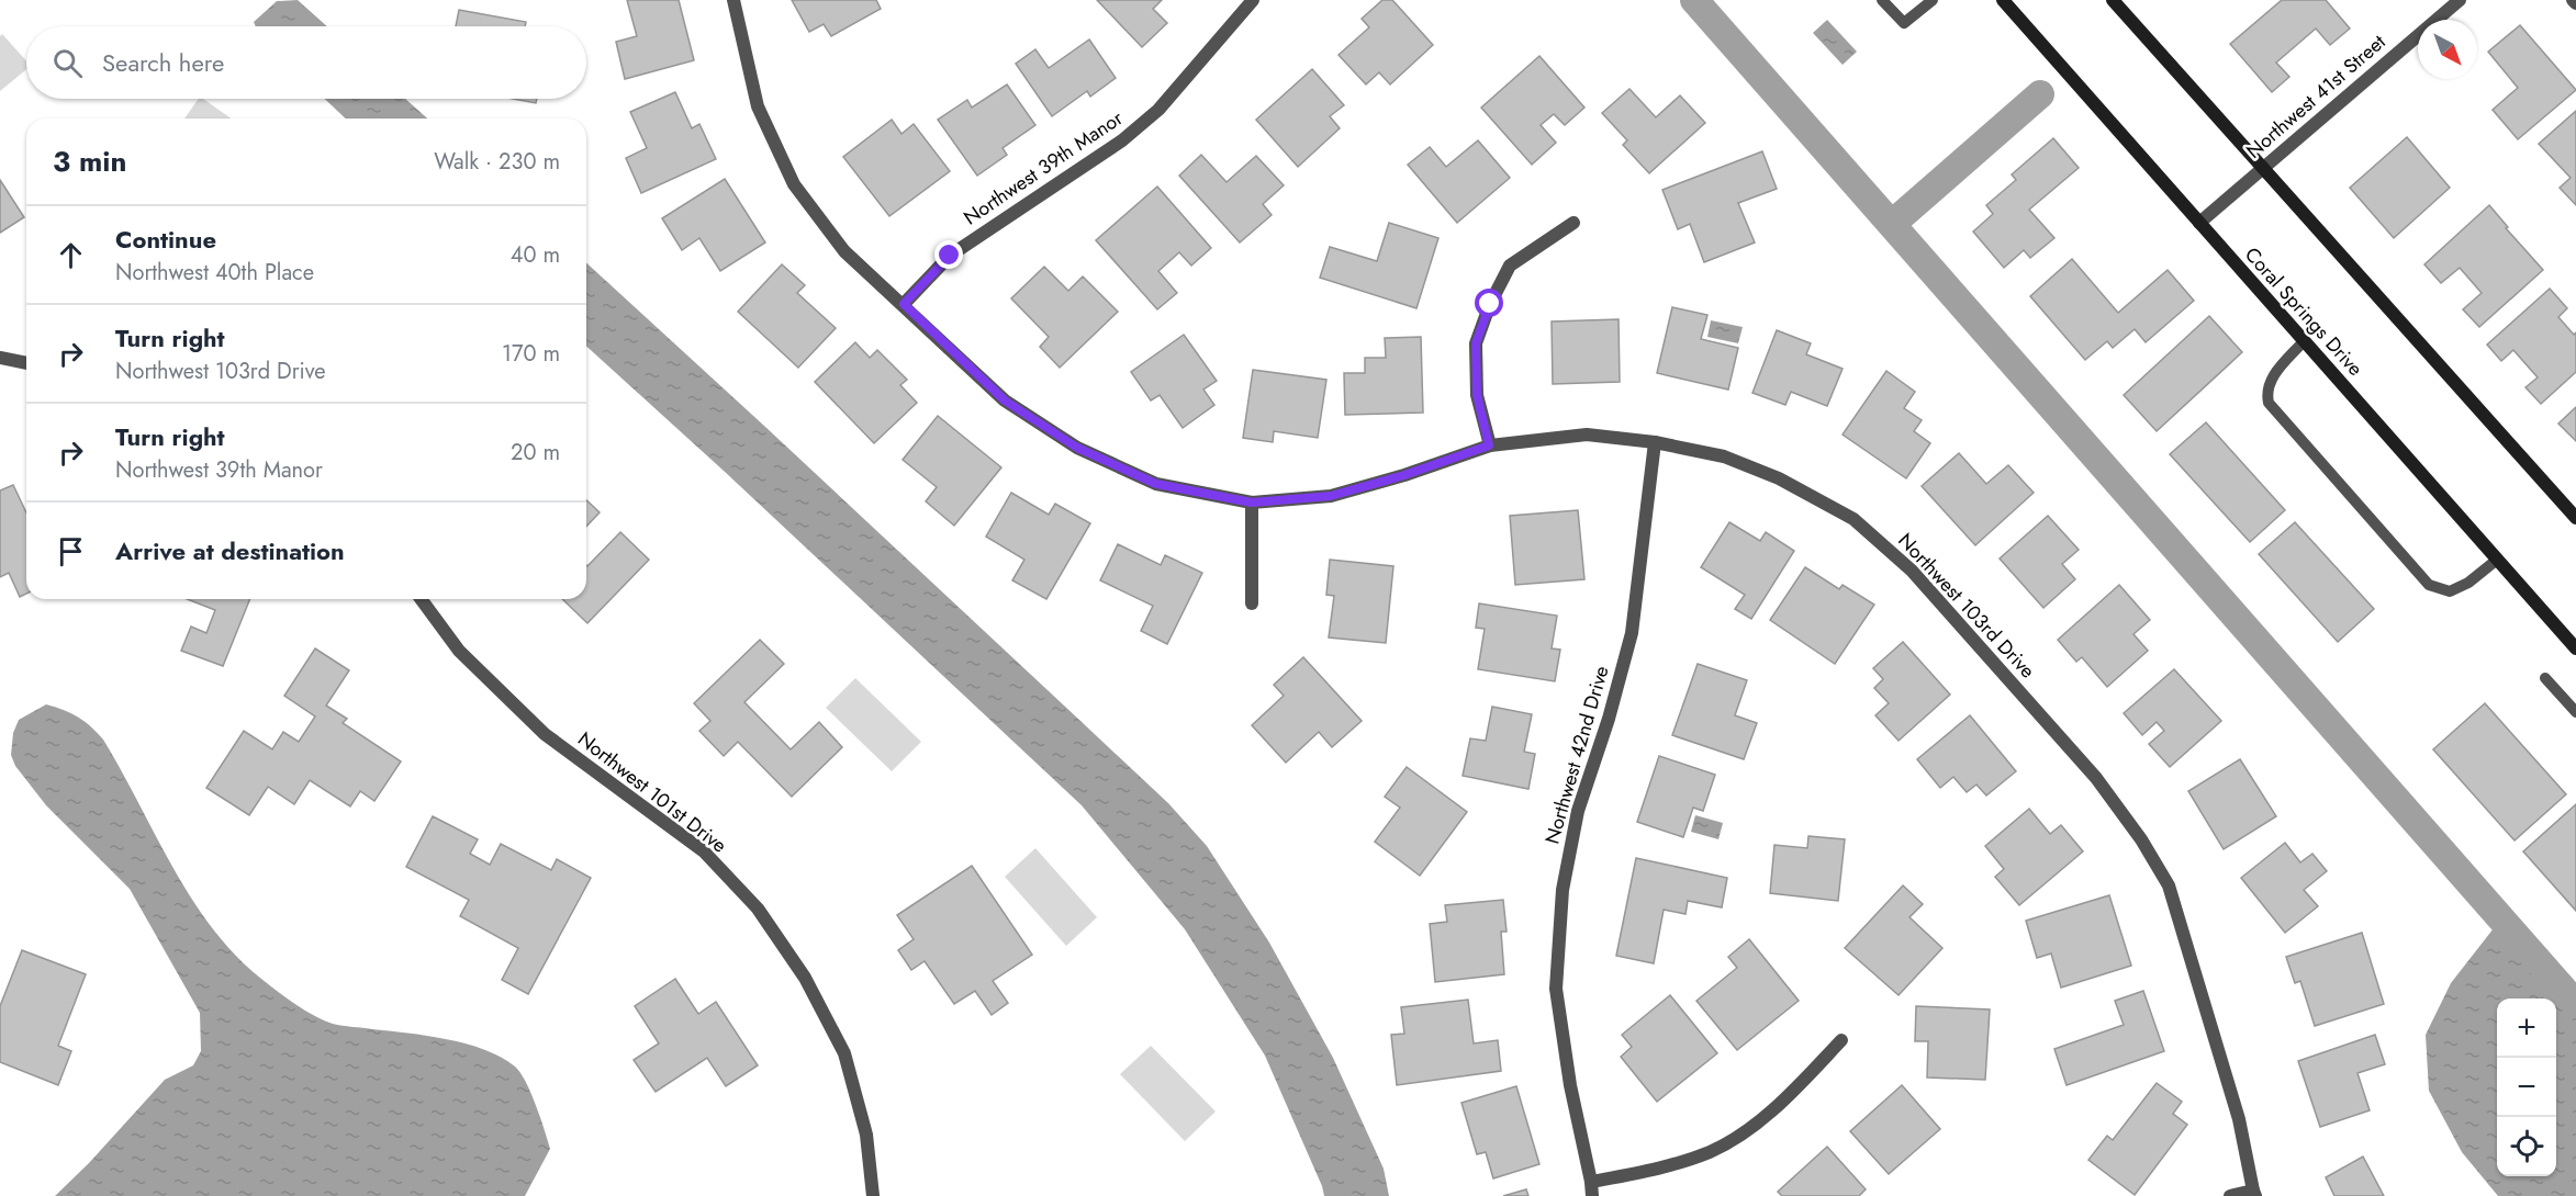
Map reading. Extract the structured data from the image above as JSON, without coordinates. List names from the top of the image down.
{
  "streets": {
    "main road": ["Coral Springs Drive"],
    "street": [
      "Northwest 41st Street",
      "Northwest 39th Manor",
      "Northwest 103rd Drive",
      "Northwest 42nd Drive",
      "Northwest 101st Drive"
    ]
  },
  "crossings": [
    ["Northwest 41st Street", "Coral Springs Drive"],
    ["Northwest 39th Manor", "Northwest 103rd Drive"],
    ["Northwest 103rd Drive", "Northwest 42nd Drive"]
  ],
  "north": "bottom right",
  "page": {
    "search": "Search here",
    "heading": ["3 min", "Walk · 230 m"],
    "list": [
      ["Continue", "Northwest 40th Place", "40 m"],
      ["Turn right", "Northwest 103rd Drive", "170 m"],
      ["Turn right", "Northwest 39th Manor", "20 m"],
      "Arrive at destination"
    ],
    "map_buttons": ["+", "−"]
  }
}
